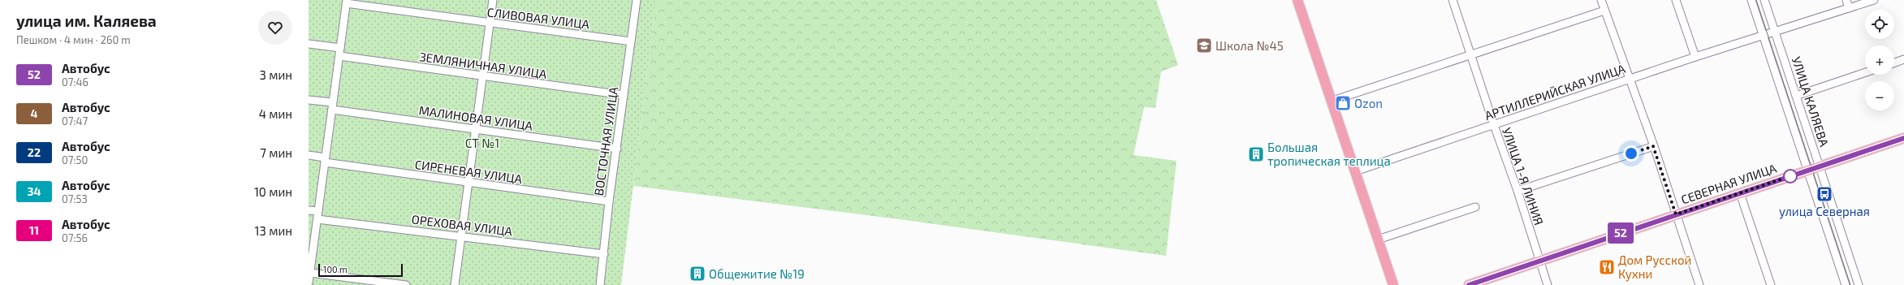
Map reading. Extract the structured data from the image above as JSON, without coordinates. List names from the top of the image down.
{
  "streets": {
    "main road": ["СЕВЕРНАЯ УЛИЦА"],
    "street": [
      "СЛИВОВАЯ УЛИЦА",
      "ЗЕМЛЯНИЧНАЯ УЛИЦА",
      "АРТИЛЛЕРИЙСКАЯ УЛИЦА",
      "УЛИЦА КАЛЯЕВА",
      "МАЛИНОВАЯ УЛИЦА",
      "ВОСТОЧНАЯ УЛИЦА",
      "СИРЕНЕВАЯ УЛИЦА",
      "УЛИЦА 1-Я ЛИНИЯ",
      "ОРЕХОВАЯ УЛИЦА"
    ]
  },
  "crossings": [
    ["СЛИВОВАЯ УЛИЦА", "ВОСТОЧНАЯ УЛИЦА"],
    ["ЗЕМЛЯНИЧНАЯ УЛИЦА", "ВОСТОЧНАЯ УЛИЦА"],
    ["АРТИЛЛЕРИЙСКАЯ УЛИЦА", "УЛИЦА КАЛЯЕВА"],
    ["АРТИЛЛЕРИЙСКАЯ УЛИЦА", "УЛИЦА 1-Я ЛИНИЯ"],
    ["УЛИЦА КАЛЯЕВА", "СЕВЕРНАЯ УЛИЦА"],
    ["МАЛИНОВАЯ УЛИЦА", "ВОСТОЧНАЯ УЛИЦА"],
    ["ВОСТОЧНАЯ УЛИЦА", "СИРЕНЕВАЯ УЛИЦА"],
    ["ВОСТОЧНАЯ УЛИЦА", "ОРЕХОВАЯ УЛИЦА"],
    ["УЛИЦА 1-Я ЛИНИЯ", "СЕВЕРНАЯ УЛИЦА"]
  ],
  "parks": ["СТ №1"],
  "places": {
    "school or university": ["Школа №45"],
    "shop": ["Ozon"],
    "building": ["Большая тропическая теплица", "Общежитие №19"],
    "bus stop": ["улица Северная"],
    "restaurant": ["Дом Русской Кухни"]
  },
  "lines": ["bus line 52"],
  "scale_bar": "100 m",
  "page": {
    "heading": ["улица им. Каляева", "Пешком · 4 мин · 260 m"],
    "on_map": "52",
    "map_buttons": ["+", "−"],
    "list": [
      {
        "mark": "52",
        "name": "Автобус",
        "note": "07:46",
        "value": "3 мин"
      },
      {
        "mark": "4",
        "name": "Автобус",
        "note": "07:47",
        "value": "4 мин"
      },
      {
        "mark": "22",
        "name": "Автобус",
        "note": "07:50",
        "value": "7 мин"
      },
      {
        "mark": "34",
        "name": "Автобус",
        "note": "07:53",
        "value": "10 мин"
      },
      {
        "mark": "11",
        "name": "Автобус",
        "note": "07:56",
        "value": "13 мин"
      }
    ],
    "scale": "100 m"
  }
}
